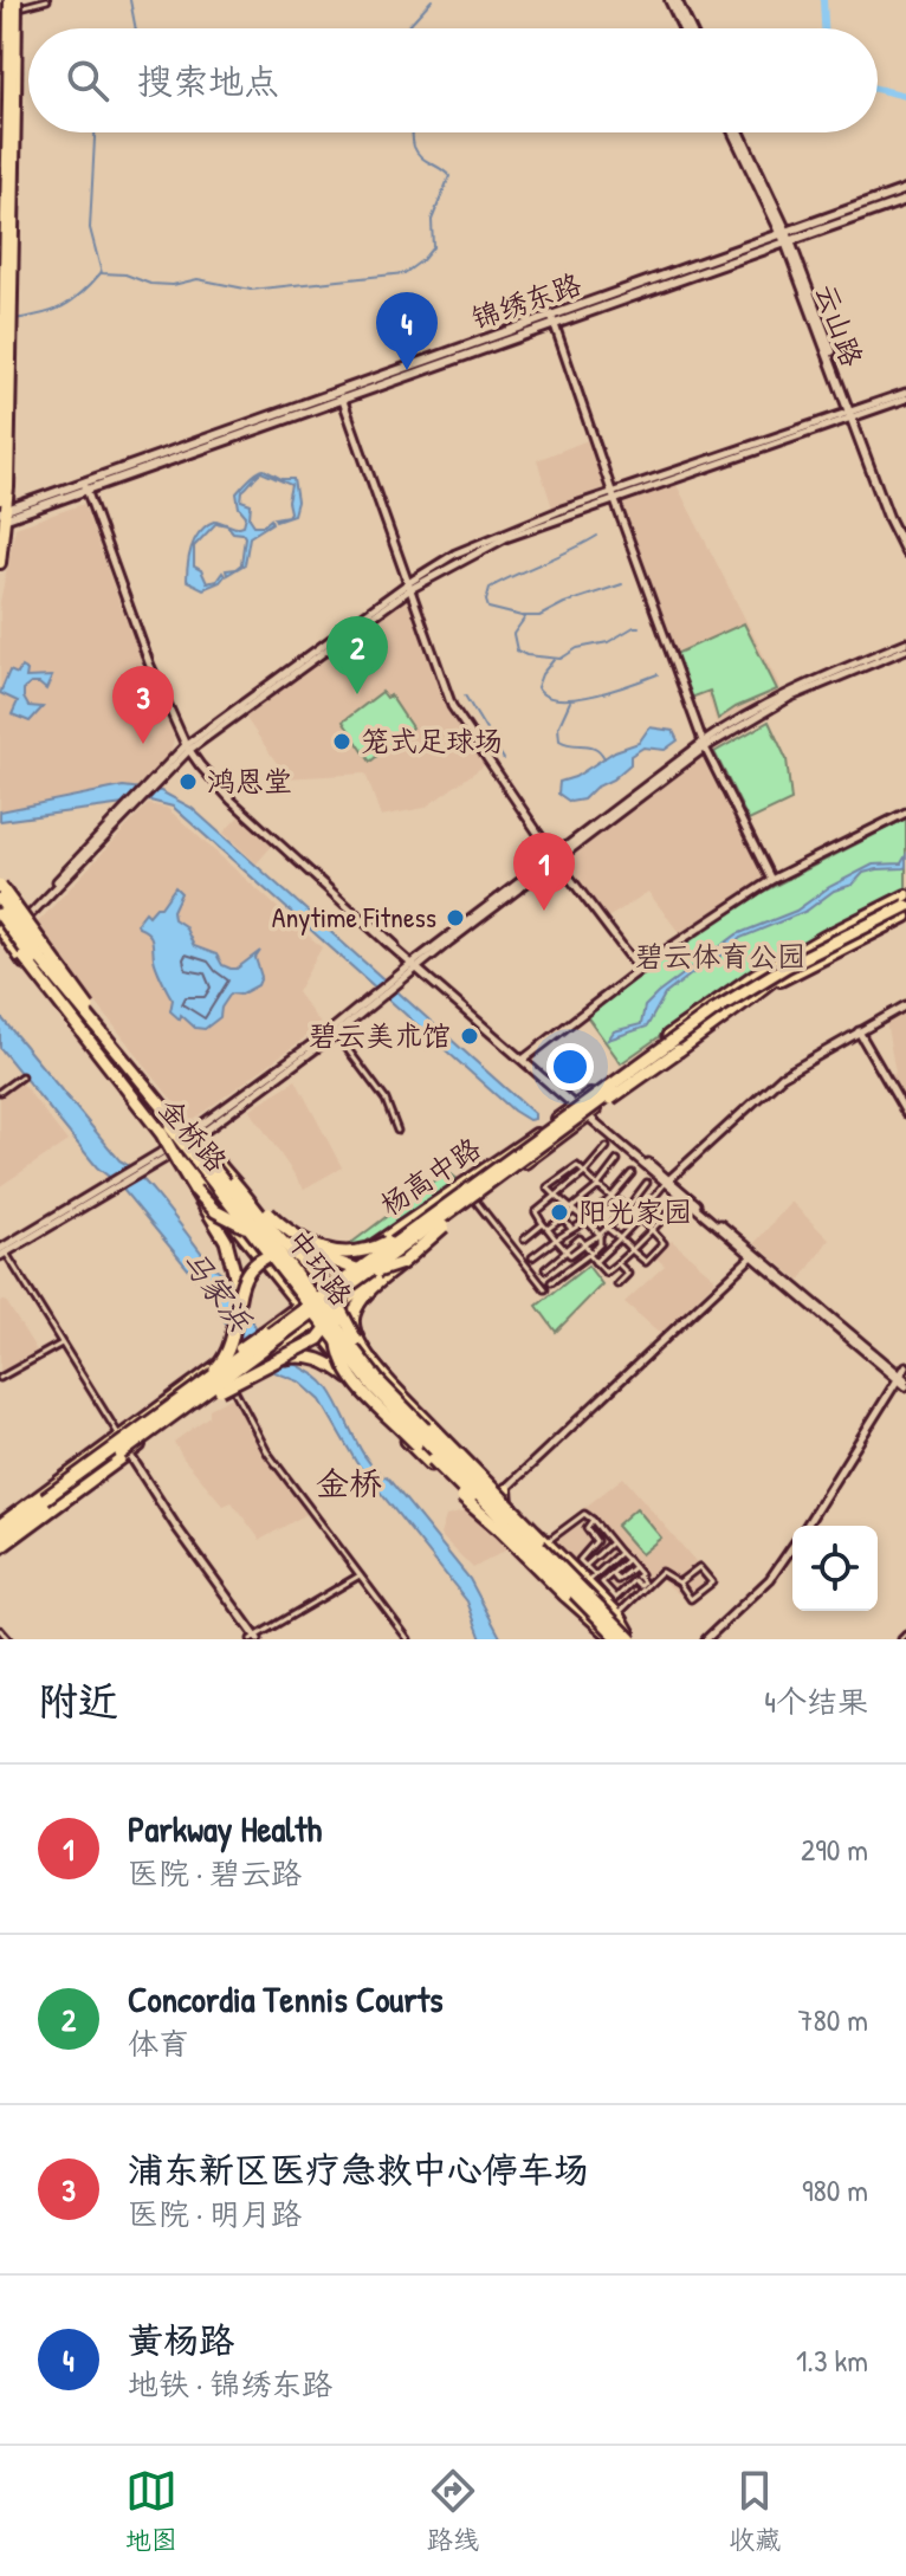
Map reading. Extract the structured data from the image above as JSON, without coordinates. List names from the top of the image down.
{
  "streets": {
    "highway": ["杨高中路", "中环路"],
    "main road": ["锦绣东路", "云山路", "金桥路"]
  },
  "crossings": [
    ["锦绣东路", "云山路"],
    ["金桥路", "杨高中路"]
  ],
  "districts": ["金桥"],
  "water": ["马家浜"],
  "parks": ["碧云体育公园"],
  "places": [
    "笼式足球场",
    "鸿恩堂",
    "Anytime Fitness",
    "碧云美术馆",
    "阳光家园"
  ],
  "page": {
    "search": "搜索地点",
    "pins": [
      "4",
      "2",
      "3",
      "1"
    ],
    "heading": ["附近", "4个结果"],
    "list": [
      {
        "mark": "1",
        "name": "Parkway Health",
        "note": "医院 · 碧云路",
        "value": "290 m"
      },
      {
        "mark": "2",
        "name": "Concordia Tennis Courts",
        "note": "体育",
        "value": "780 m"
      },
      {
        "mark": "3",
        "name": "浦东新区医疗急救中心停车场",
        "note": "医院 · 明月路",
        "value": "980 m"
      },
      {
        "mark": "4",
        "name": "黄杨路",
        "note": "地铁 · 锦绣东路",
        "value": "1.3 km"
      }
    ],
    "nav": ["地图", "路线", "收藏"]
  }
}
